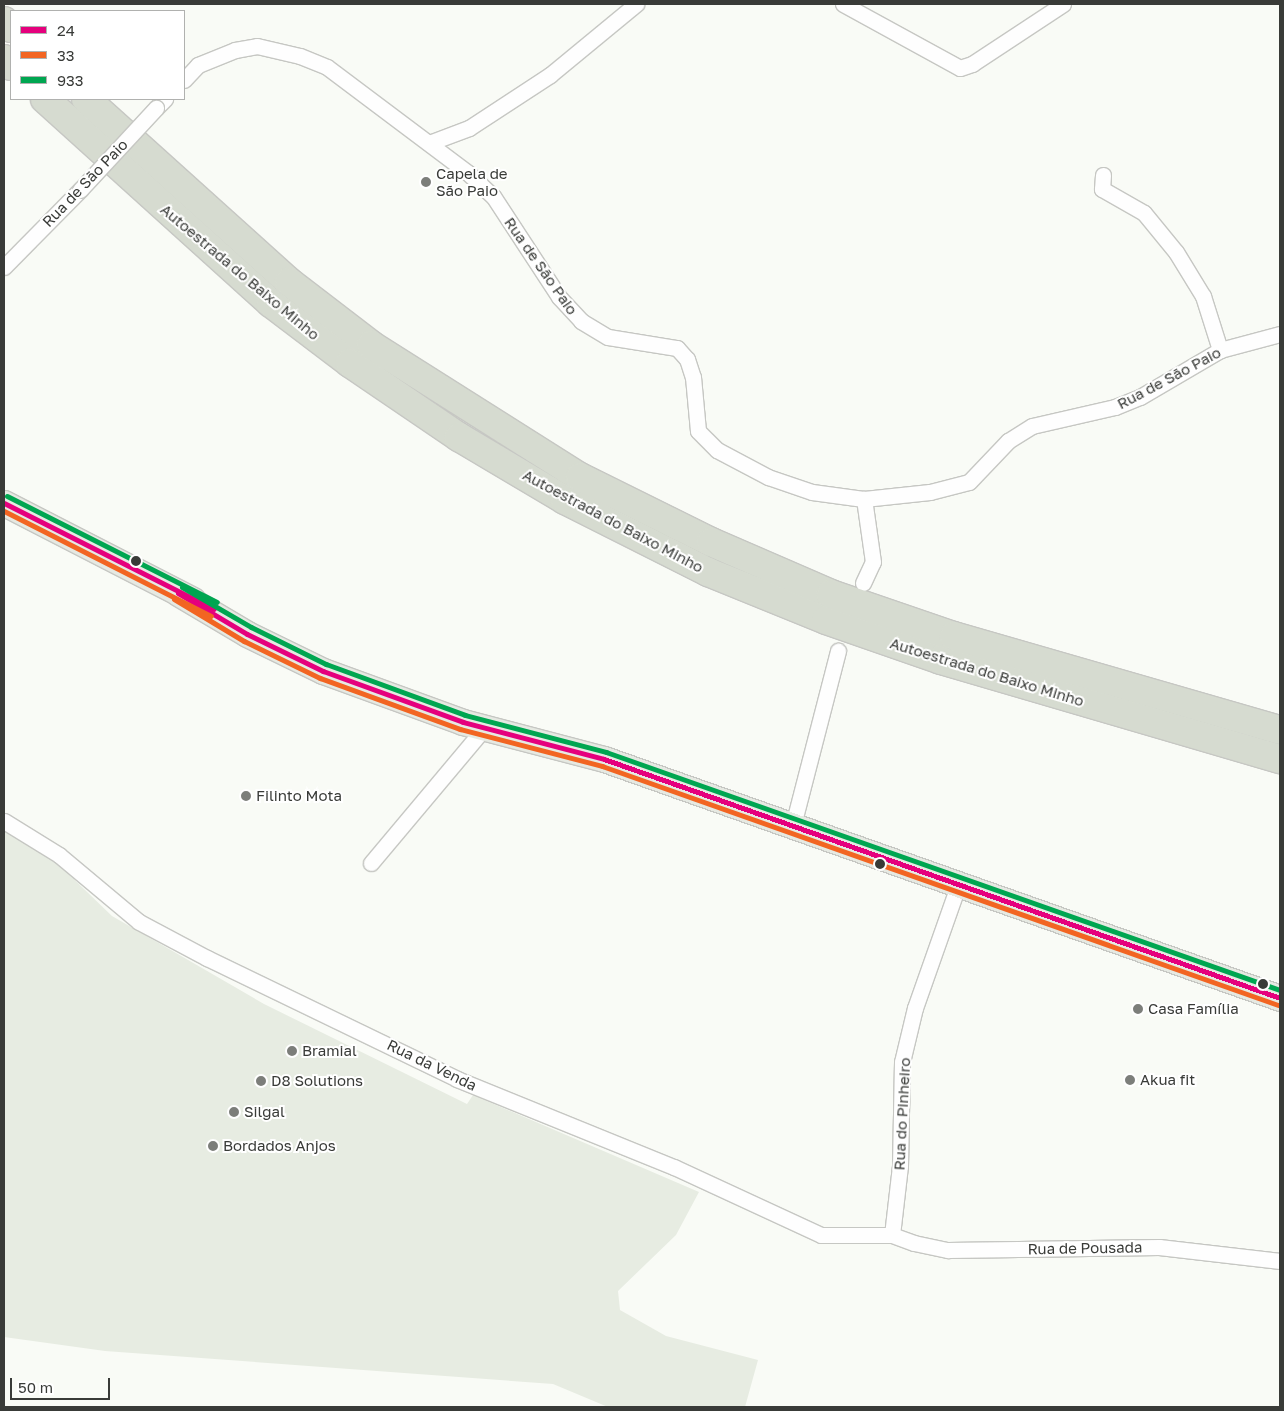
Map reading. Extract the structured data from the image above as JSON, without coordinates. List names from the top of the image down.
{
  "streets": {
    "highway": ["Autoestrada do Baixo Minho"],
    "street": [
      "Rua de São Paio",
      "Rua da Venda",
      "Rua do Pinheiro",
      "Rua de Pousada"
    ]
  },
  "crossings": [
    ["Rua da Venda", "Rua do Pinheiro"],
    ["Rua da Venda", "Rua de Pousada"],
    ["Rua do Pinheiro", "Rua de Pousada"]
  ],
  "places": [
    "Capela de São Paio",
    "Filinto Mota",
    "Casa Família",
    "Bramial",
    "Akua fit",
    "D8 Solutions",
    "Silgal",
    "Bordados Anjos"
  ],
  "lines": ["transit line 933", "transit line 24", "transit line 33"],
  "legend": ["24", "33", "933"],
  "scale_bar": "50 m"
}
